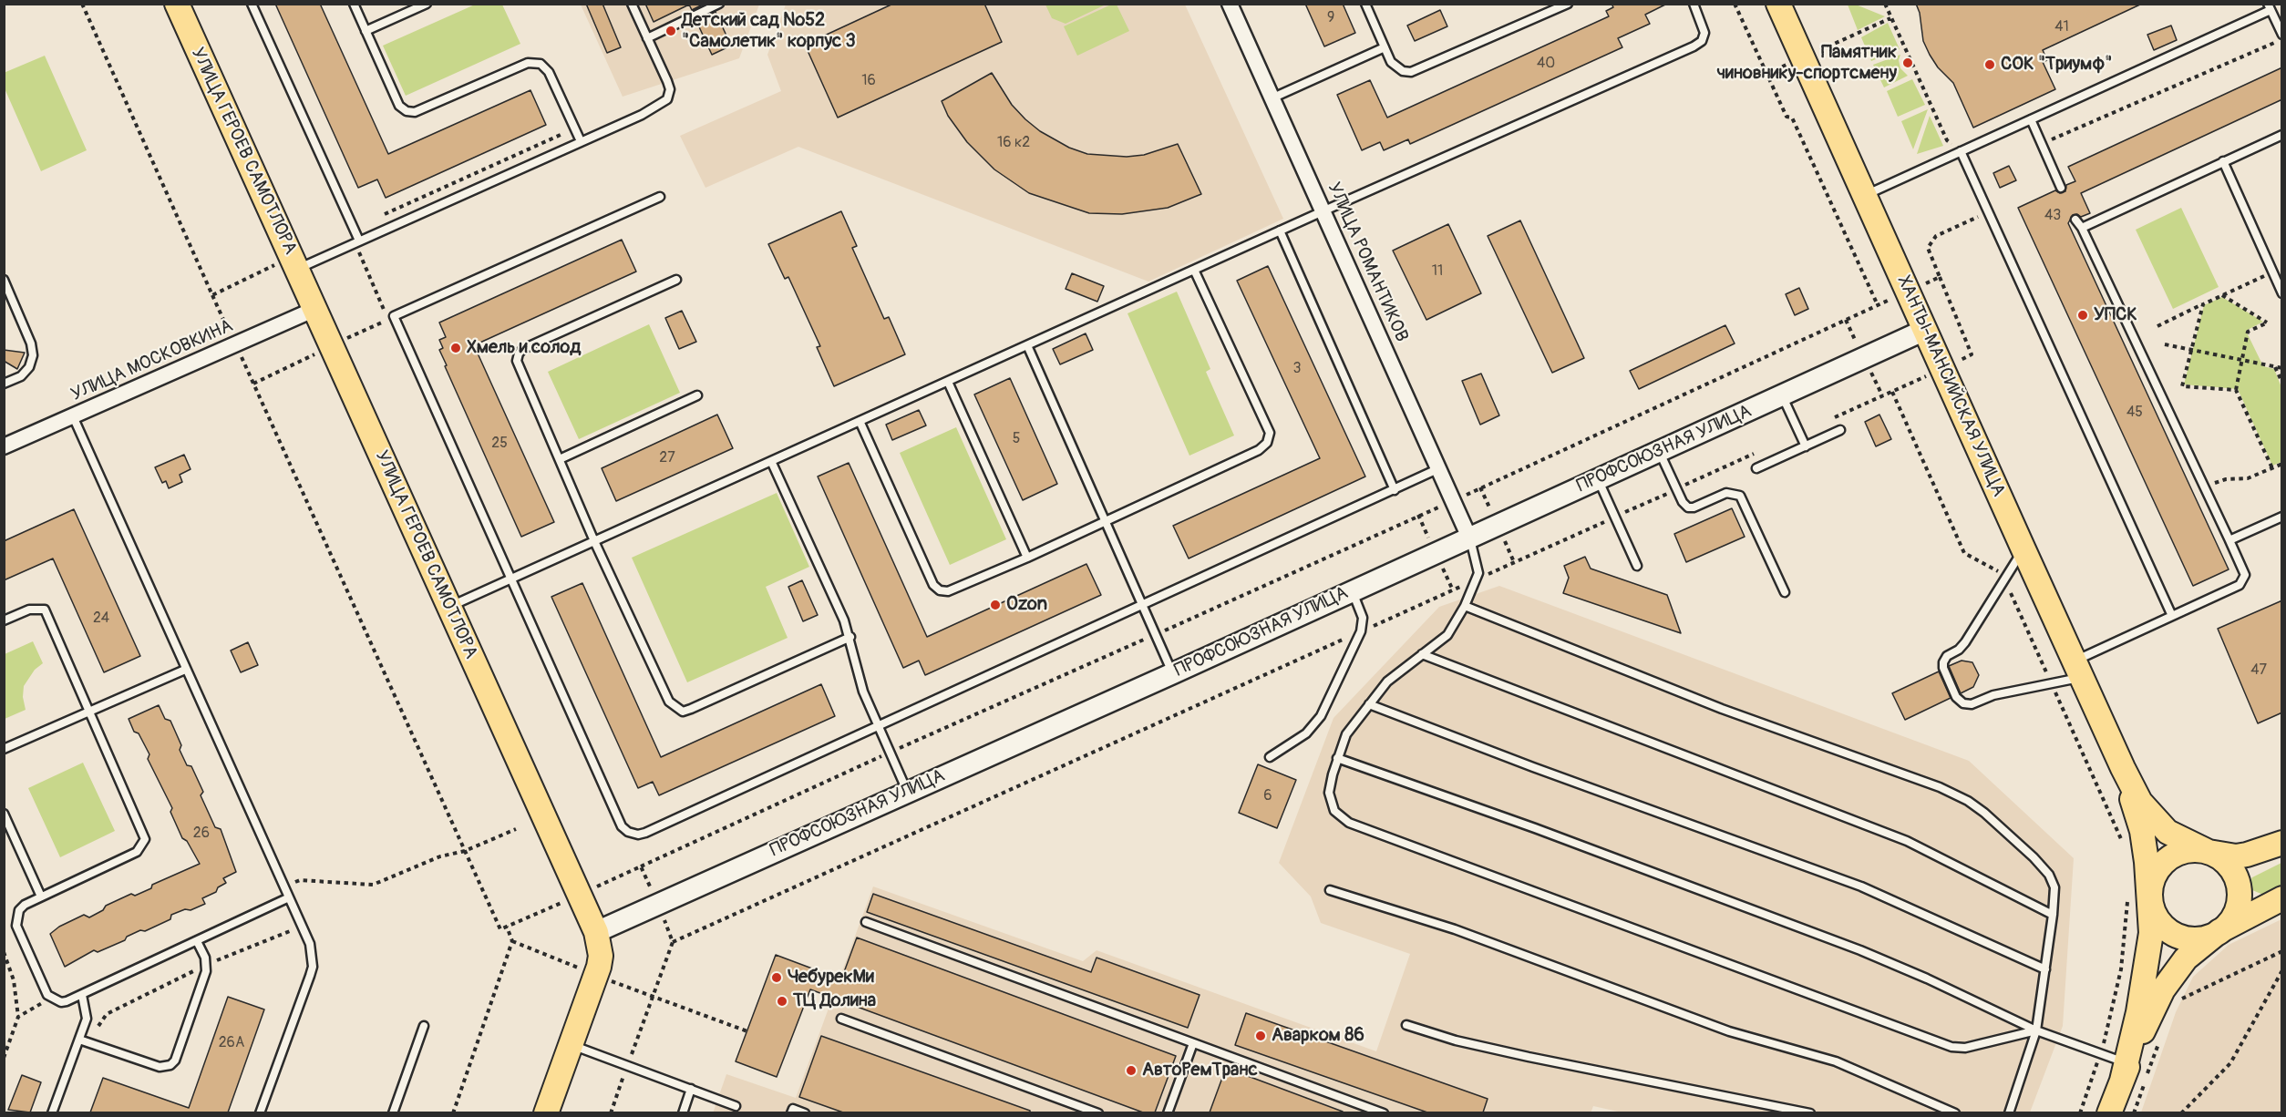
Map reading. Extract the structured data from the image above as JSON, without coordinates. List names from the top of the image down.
{
  "streets": {
    "main road": ["УЛИЦА ГЕРОЕВ САМОТЛОРА", "ХАНТЫ-МАНСИЙСКАЯ УЛИЦА", "ПРОФСОЮЗНАЯ УЛИЦА"],
    "street": ["УЛИЦА РОМАНТИКОВ", "УЛИЦА МОСКОВКИНА"]
  },
  "crossings": [
    ["УЛИЦА ГЕРОЕВ САМОТЛОРА", "УЛИЦА МОСКОВКИНА"],
    ["УЛИЦА ГЕРОЕВ САМОТЛОРА", "ПРОФСОЮЗНАЯ УЛИЦА"],
    ["УЛИЦА РОМАНТИКОВ", "ПРОФСОЮЗНАЯ УЛИЦА"],
    ["ХАНТЫ-МАНСИЙСКАЯ УЛИЦА", "ПРОФСОЮЗНАЯ УЛИЦА"]
  ],
  "places": [
    "Детский сад №52 \"Самолетик\" корпус 3",
    "Памятник чиновнику-спортсмену",
    "СОК \"Триумф\"",
    "УПСК",
    "Хмель и солод",
    "Ozon",
    "ЧебурекМи",
    "ТЦ Долина",
    "Аварком 86",
    "АвтоРемТранс"
  ],
  "house_numbers": [
    "9",
    "41",
    "40",
    "16",
    "16 к2",
    "43",
    "11",
    "3",
    "45",
    "5",
    "25",
    "27",
    "24",
    "47",
    "6",
    "26",
    "26А"
  ]
}
